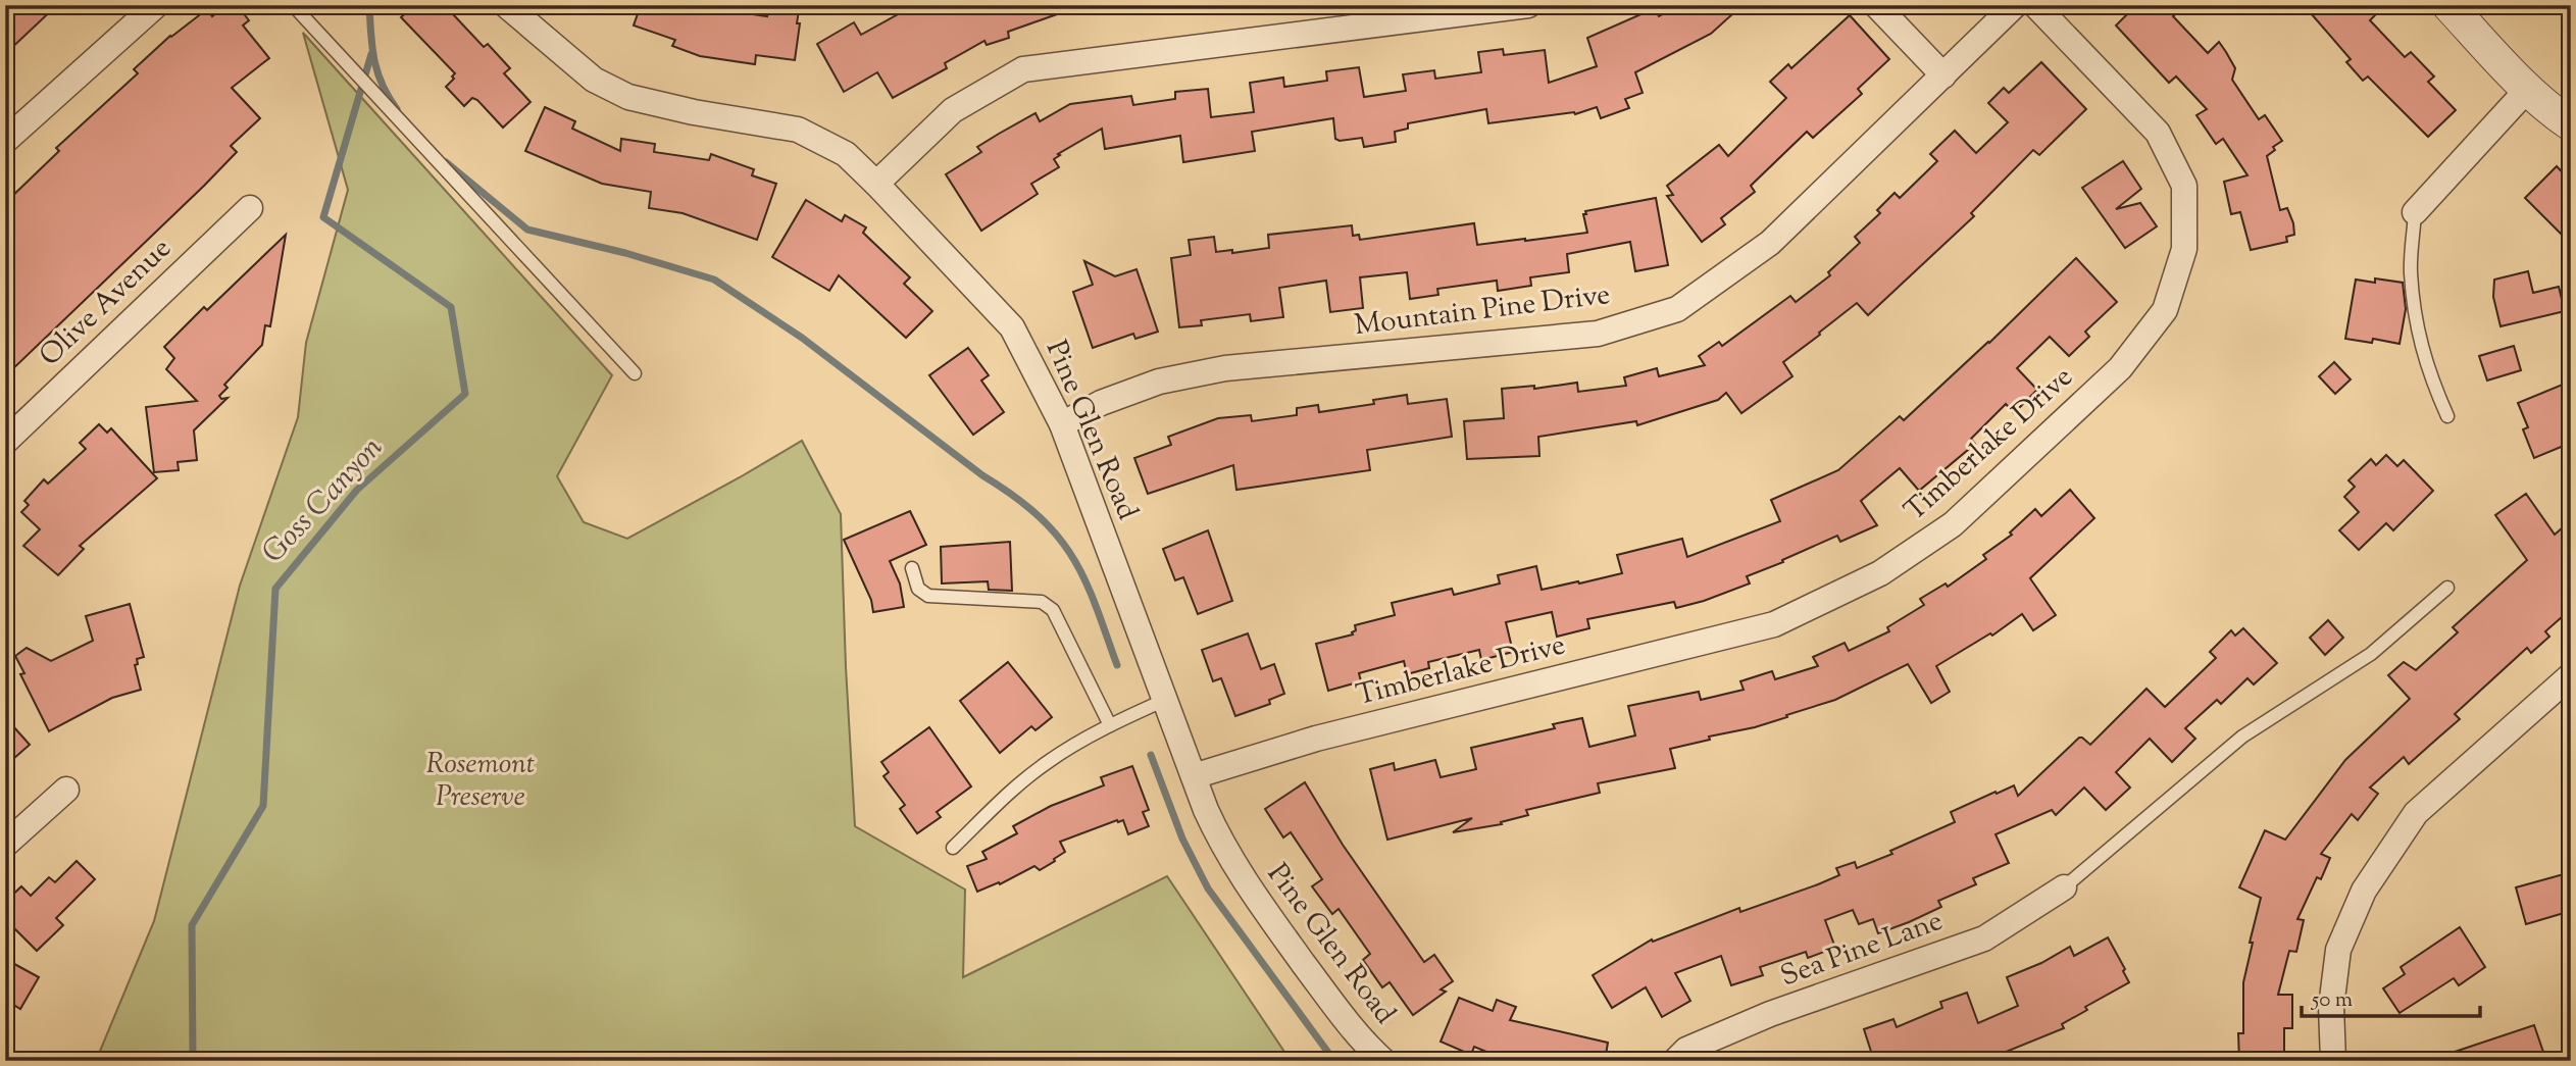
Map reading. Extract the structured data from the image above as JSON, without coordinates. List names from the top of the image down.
{
  "streets": {
    "street": [
      "Olive Avenue",
      "Mountain Pine Drive",
      "Pine Glen Road",
      "Timberlake Drive",
      "Sea Pine Lane"
    ]
  },
  "crossings": [
    ["Mountain Pine Drive", "Pine Glen Road"],
    ["Pine Glen Road", "Timberlake Drive"]
  ],
  "water": ["Goss Canyon"],
  "parks": ["Rosemont Preserve"],
  "scale_bar": "50 m"
}
